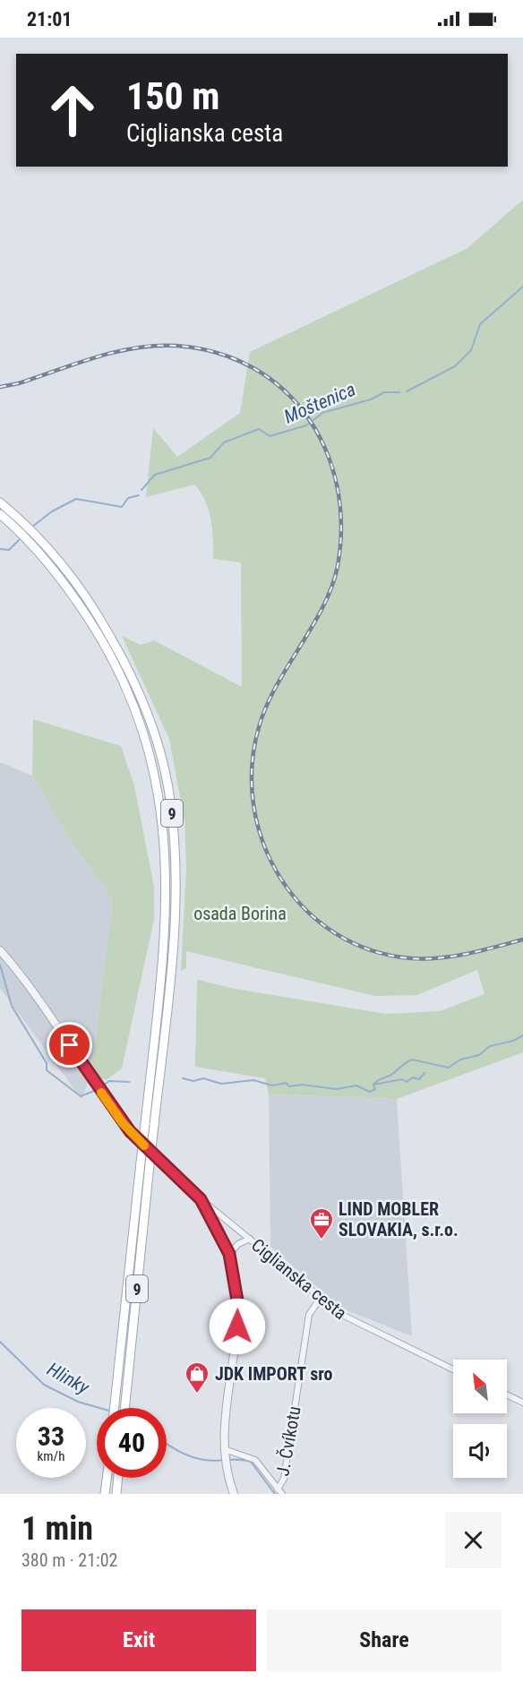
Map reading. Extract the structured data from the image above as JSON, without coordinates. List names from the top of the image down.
{
  "streets": {
    "main road": ["9"],
    "street": ["Ciglianska cesta", "J. Čvíkotu"]
  },
  "crossings": [
    ["Ciglianska cesta", "J. Čvíkotu"]
  ],
  "water": ["Moštenica", "Hlinky"],
  "parks": ["osada Borina"],
  "places": {
    "office": ["LIND MOBLER SLOVAKIA, s.r.o."],
    "shop": ["JDK IMPORT sro"]
  },
  "north": "top left",
  "page": {
    "status": "21:01",
    "turn": ["150 m", "Ciglianska cesta"],
    "speed": "33 km/h",
    "limit": "40",
    "heading": ["1 min", "380 m · 21:02"],
    "buttons": ["Exit", "Share"]
  }
}
